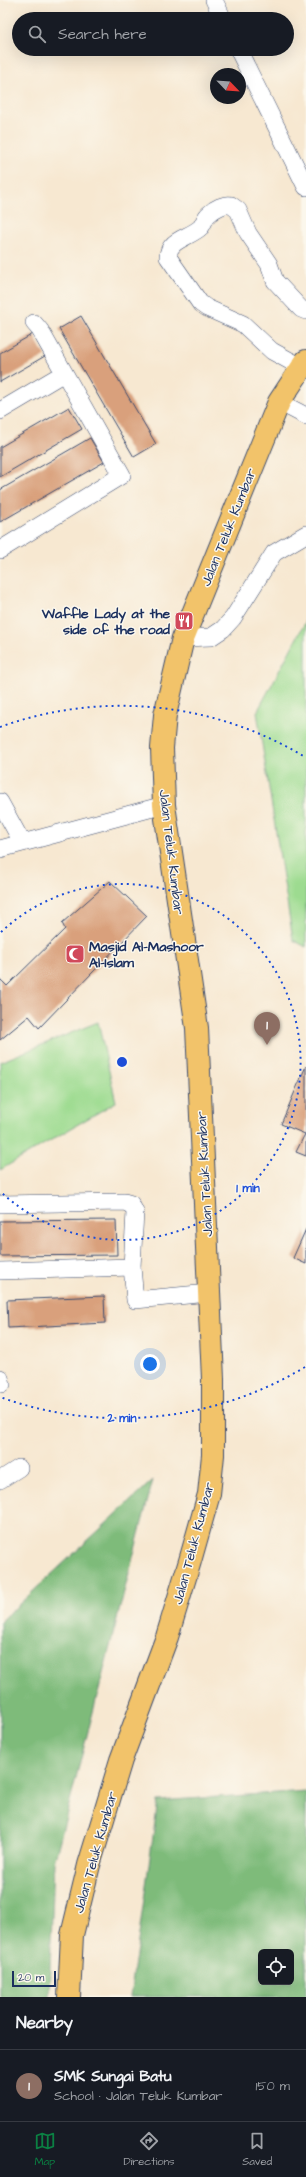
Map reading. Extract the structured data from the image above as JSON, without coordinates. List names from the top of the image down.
{
  "streets": {
    "main road": ["Jalan Teluk Kumbar"]
  },
  "places": {
    "restaurant": ["Waffle Lady at the side of the road"],
    "mosque": ["Masjid Al-Mashoor Al-Islam"]
  },
  "scale_bar": "20 m",
  "north": "bottom right",
  "page": {
    "search": "Search here",
    "pins": "1",
    "scale": "20 m",
    "heading": "Nearby",
    "list": [
      {
        "mark": "1",
        "name": "SMK Sungai Batu",
        "note": "School · Jalan Teluk Kumbar",
        "value": "150 m"
      }
    ],
    "nav": ["Map", "Directions", "Saved"]
  },
  "rings": ["1 min", "2 min"]
}
